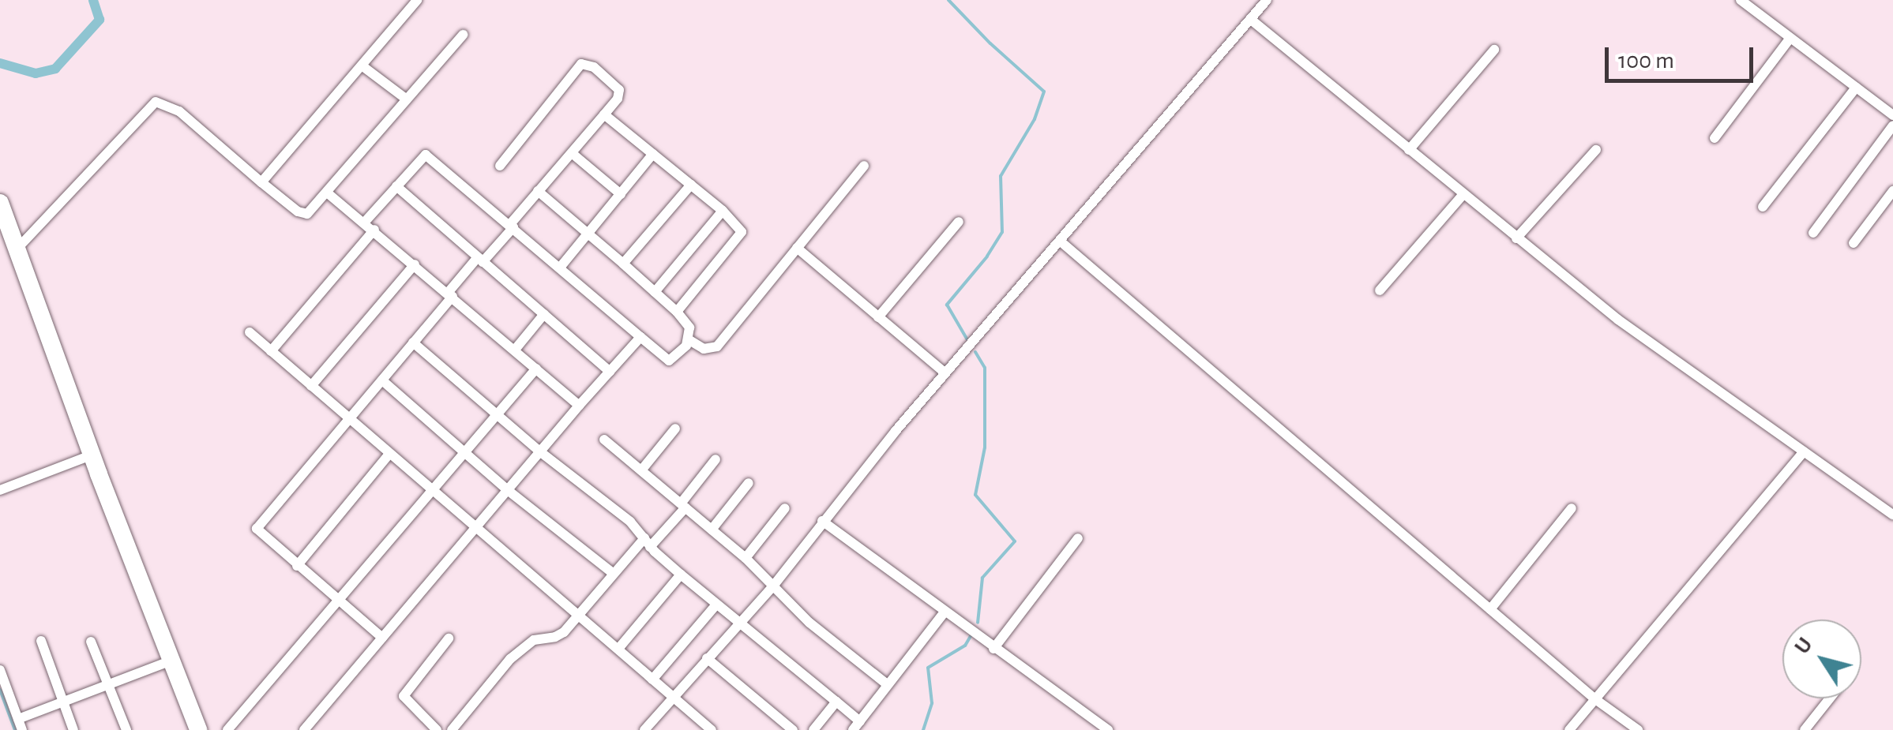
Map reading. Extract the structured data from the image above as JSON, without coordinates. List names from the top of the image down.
{
  "scale_bar": "100 m",
  "north": "top left"
}
